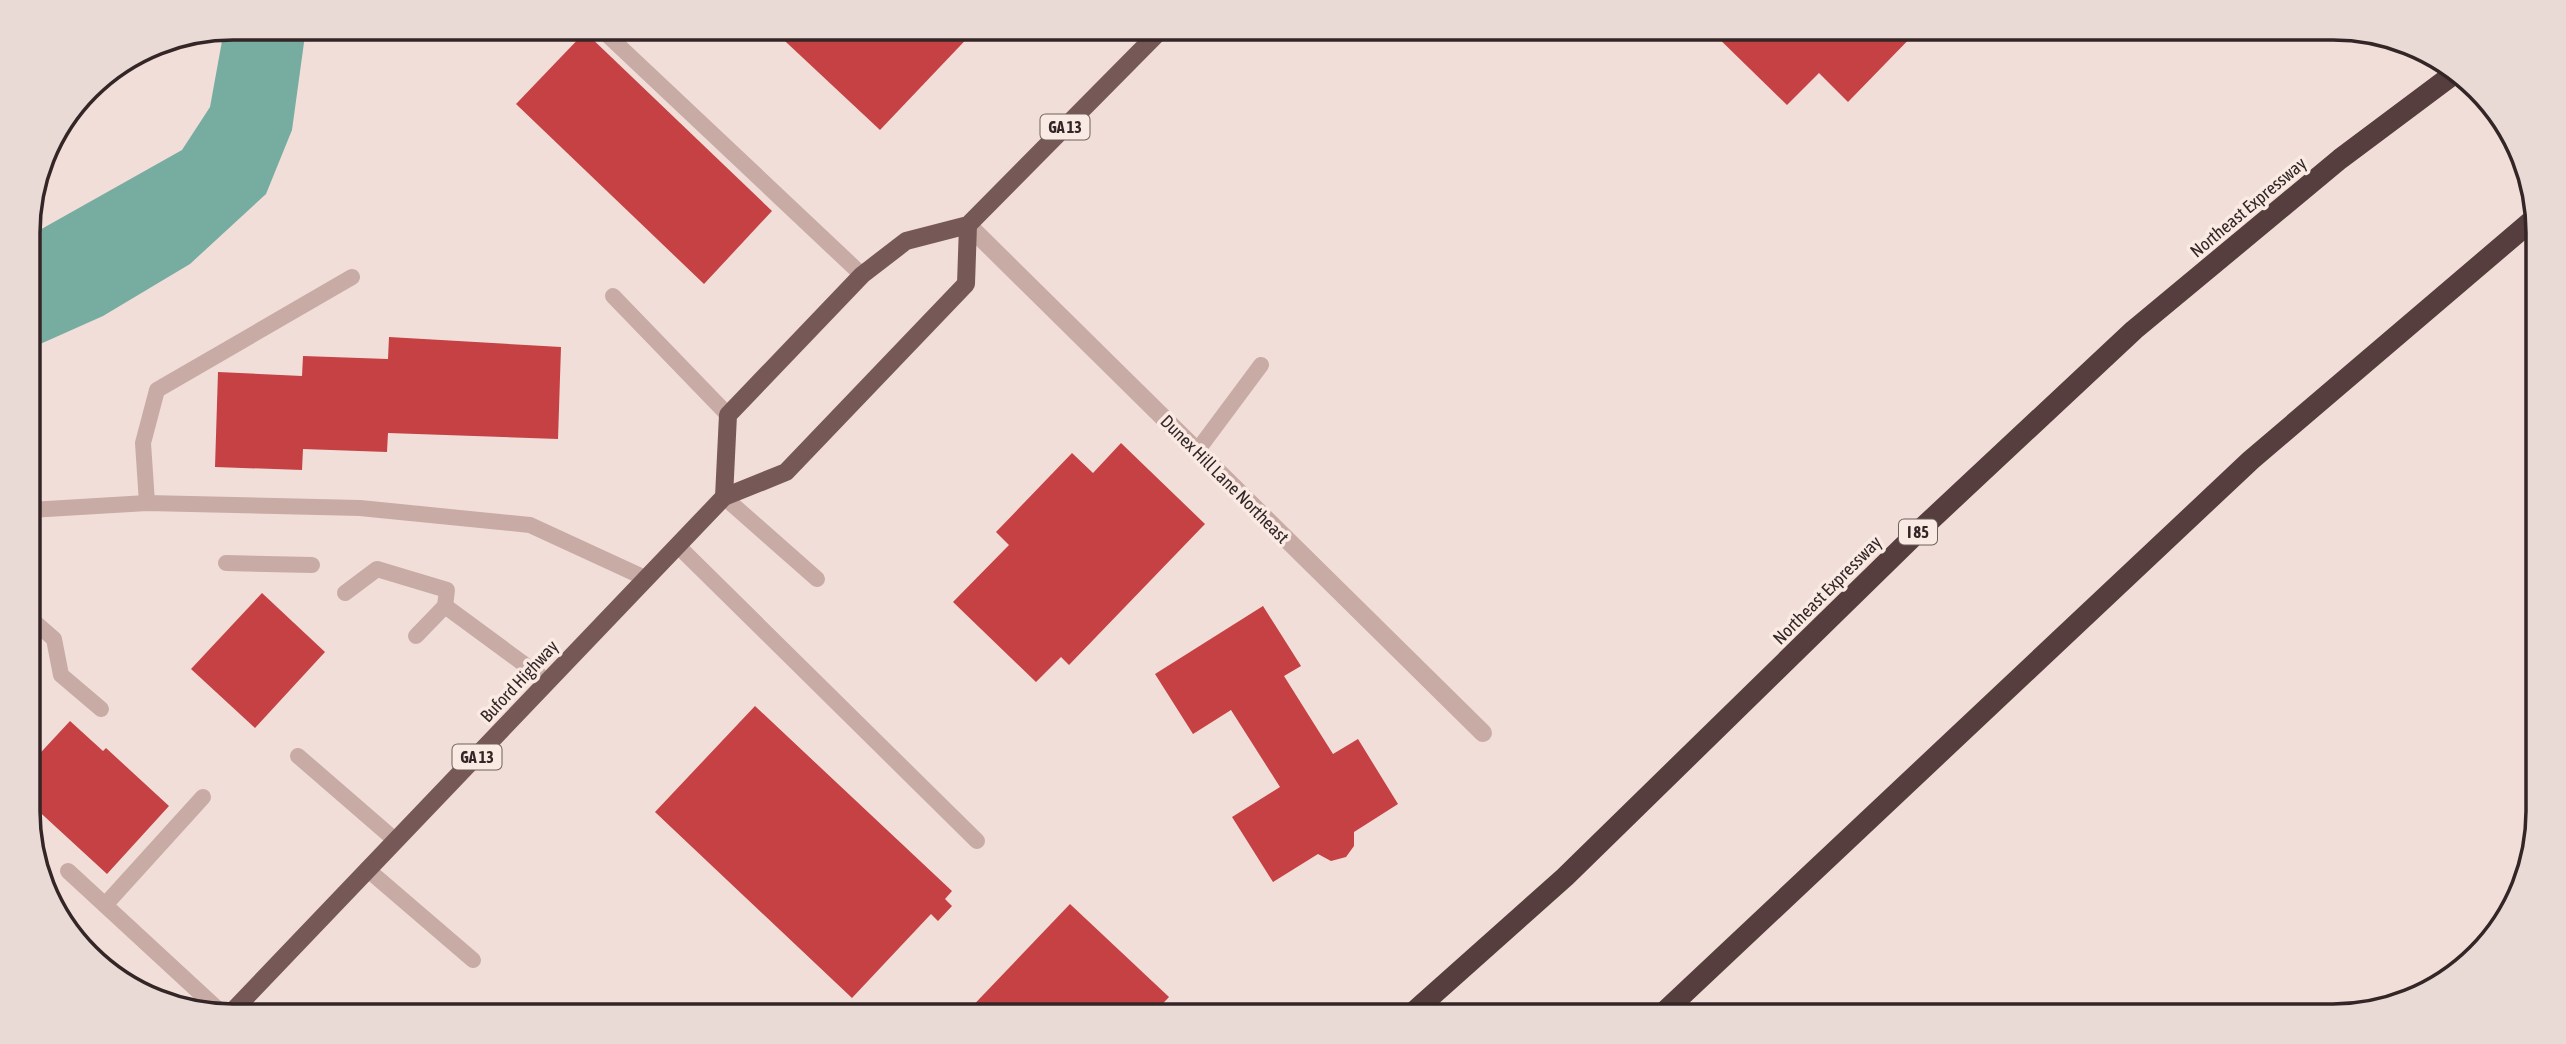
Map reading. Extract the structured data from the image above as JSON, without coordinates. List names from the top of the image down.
{
  "streets": {
    "highway": ["Northeast Expressway", "I 85"],
    "main road": ["GA 13", "Buford Highway"],
    "street": ["Dunex Hill Lane Northeast"]
  },
  "crossings": [
    ["GA 13", "Dunex Hill Lane Northeast"],
    ["GA 13", "Buford Highway"],
    ["Dunex Hill Lane Northeast", "Buford Highway"]
  ]
}
